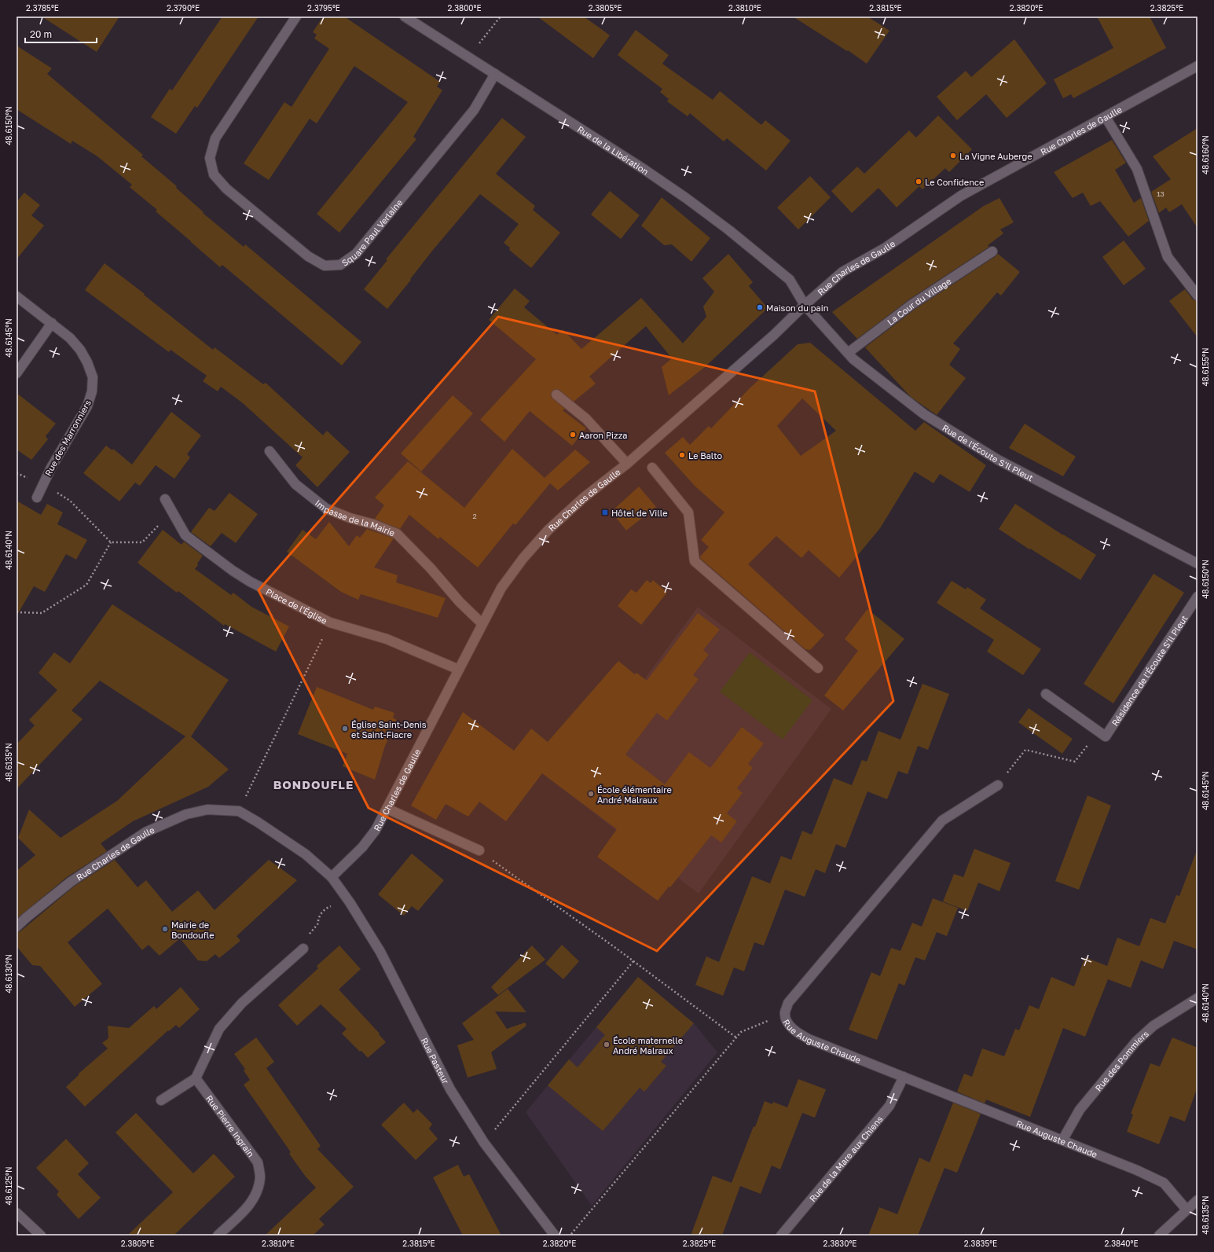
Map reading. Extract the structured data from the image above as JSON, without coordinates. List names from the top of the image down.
{
  "streets": {
    "street": [
      "Rue Charles de Gaulle",
      "Rue de la Libération",
      "Square Paul Verlaine",
      "La Cour du Village",
      "Rue des Marronniers",
      "Rue de l'Écoute S'Il Pleut",
      "Impasse de la Mairie",
      "Place de l'Église",
      "Résidence de l'Écoute S'Il Pleut",
      "Rue Auguste Chaude",
      "Rue Pasteur",
      "Rue des Pommiers",
      "Rue Pierre Ingrain",
      "Rue de la Mare aux Chiens"
    ]
  },
  "crossings": [
    ["Rue Charles de Gaulle", "Rue de la Libération"],
    ["Rue Charles de Gaulle", "Rue de l'Écoute S'Il Pleut"],
    ["Rue Charles de Gaulle", "Impasse de la Mairie"],
    ["Rue Charles de Gaulle", "Place de l'Église"],
    ["Rue Charles de Gaulle", "Rue Pasteur"],
    ["Rue de la Libération", "Square Paul Verlaine"],
    ["Rue de la Libération", "Rue de l'Écoute S'Il Pleut"],
    ["La Cour du Village", "Rue de l'Écoute S'Il Pleut"],
    ["Rue Auguste Chaude", "Rue des Pommiers"],
    ["Rue Auguste Chaude", "Rue de la Mare aux Chiens"]
  ],
  "districts": ["BONDOUFLE"],
  "places": {
    "other": [
      "La Vigne Auberge",
      "Le Confidence",
      "Maison du pain",
      "Aaron Pizza",
      "Le Balto",
      "Église Saint-Denis et Saint-Fiacre",
      "École élémentaire André Malraux",
      "Mairie de Bondoufle",
      "École maternelle André Malraux"
    ],
    "transit": ["Hôtel de Ville"]
  },
  "house_numbers": ["13", "2"],
  "scale_bar": "20 m",
  "coordinates": [
    "2.3785°E",
    "2.3790°E",
    "2.3795°E",
    "2.3800°E",
    "2.3805°E",
    "2.3810°E",
    "2.3815°E",
    "2.3820°E",
    "2.3825°E",
    "48.6150°N",
    "48.6160°N",
    "48.6145°N",
    "48.6155°N",
    "48.6140°N",
    "48.6135°N",
    "48.6130°N",
    "48.6125°N",
    "2.3830°E",
    "2.3835°E",
    "2.3840°E"
  ]
}
